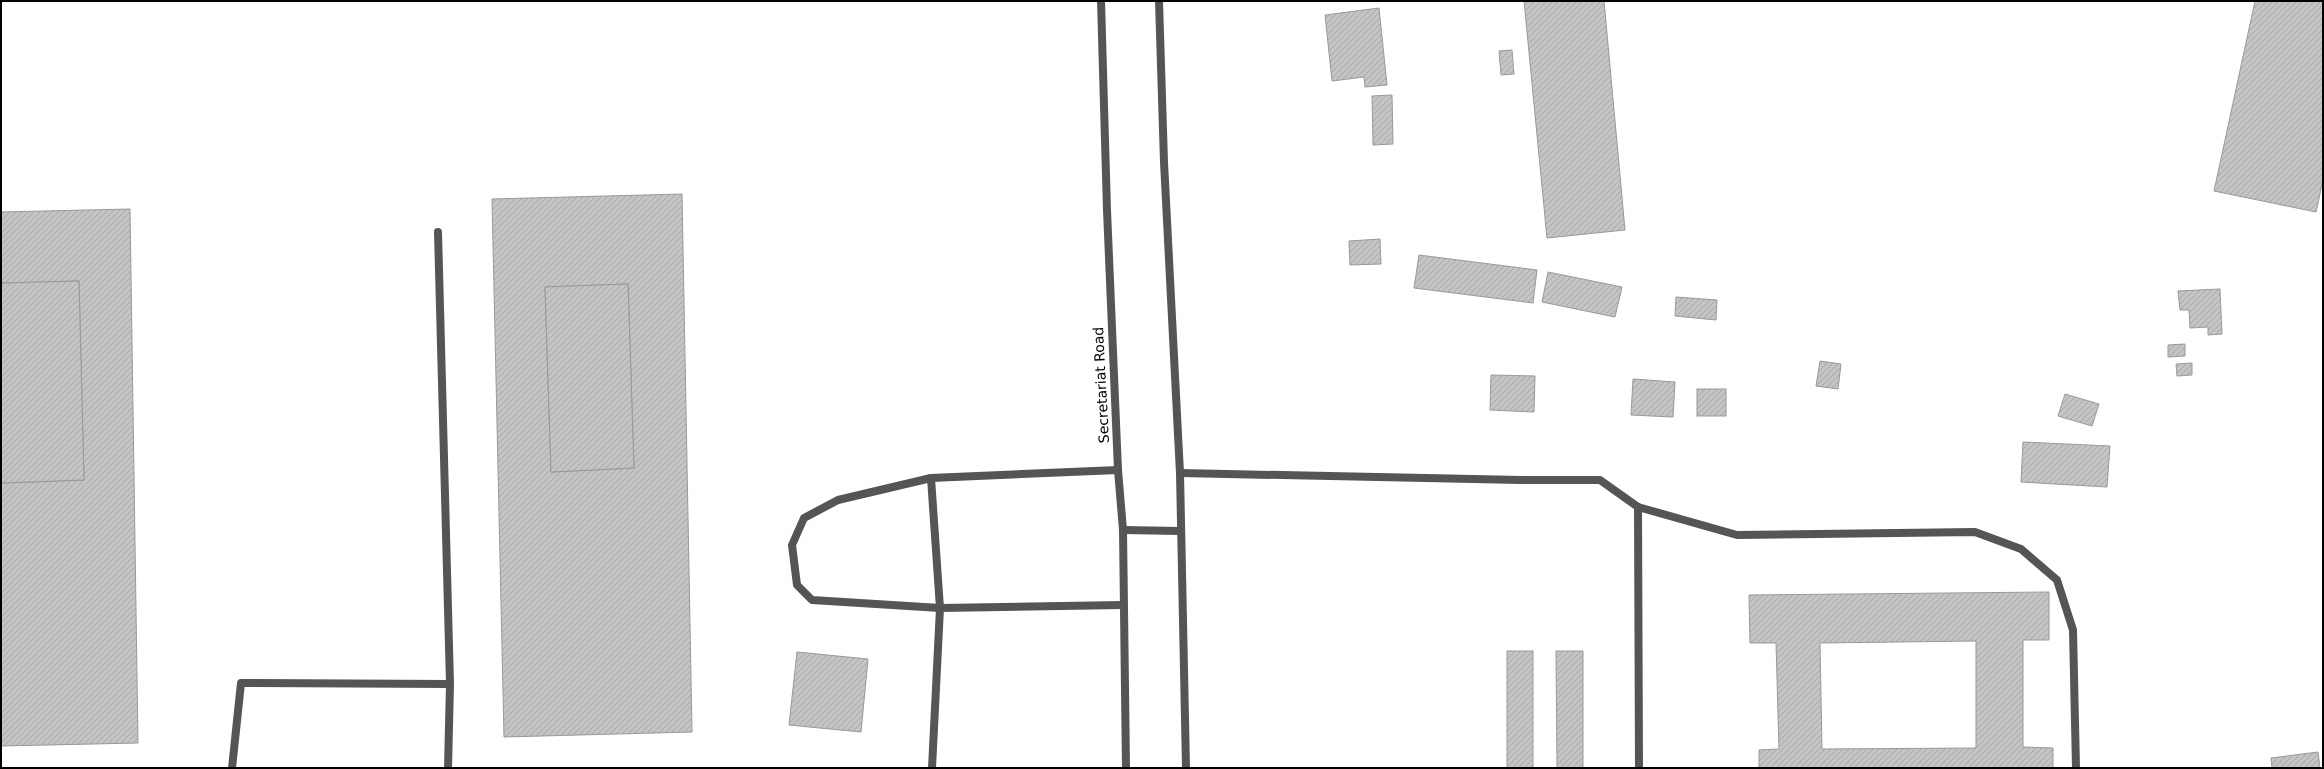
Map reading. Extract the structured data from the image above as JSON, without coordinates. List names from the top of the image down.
{
  "streets": {
    "street": ["Secretariat Road"]
  }
}
